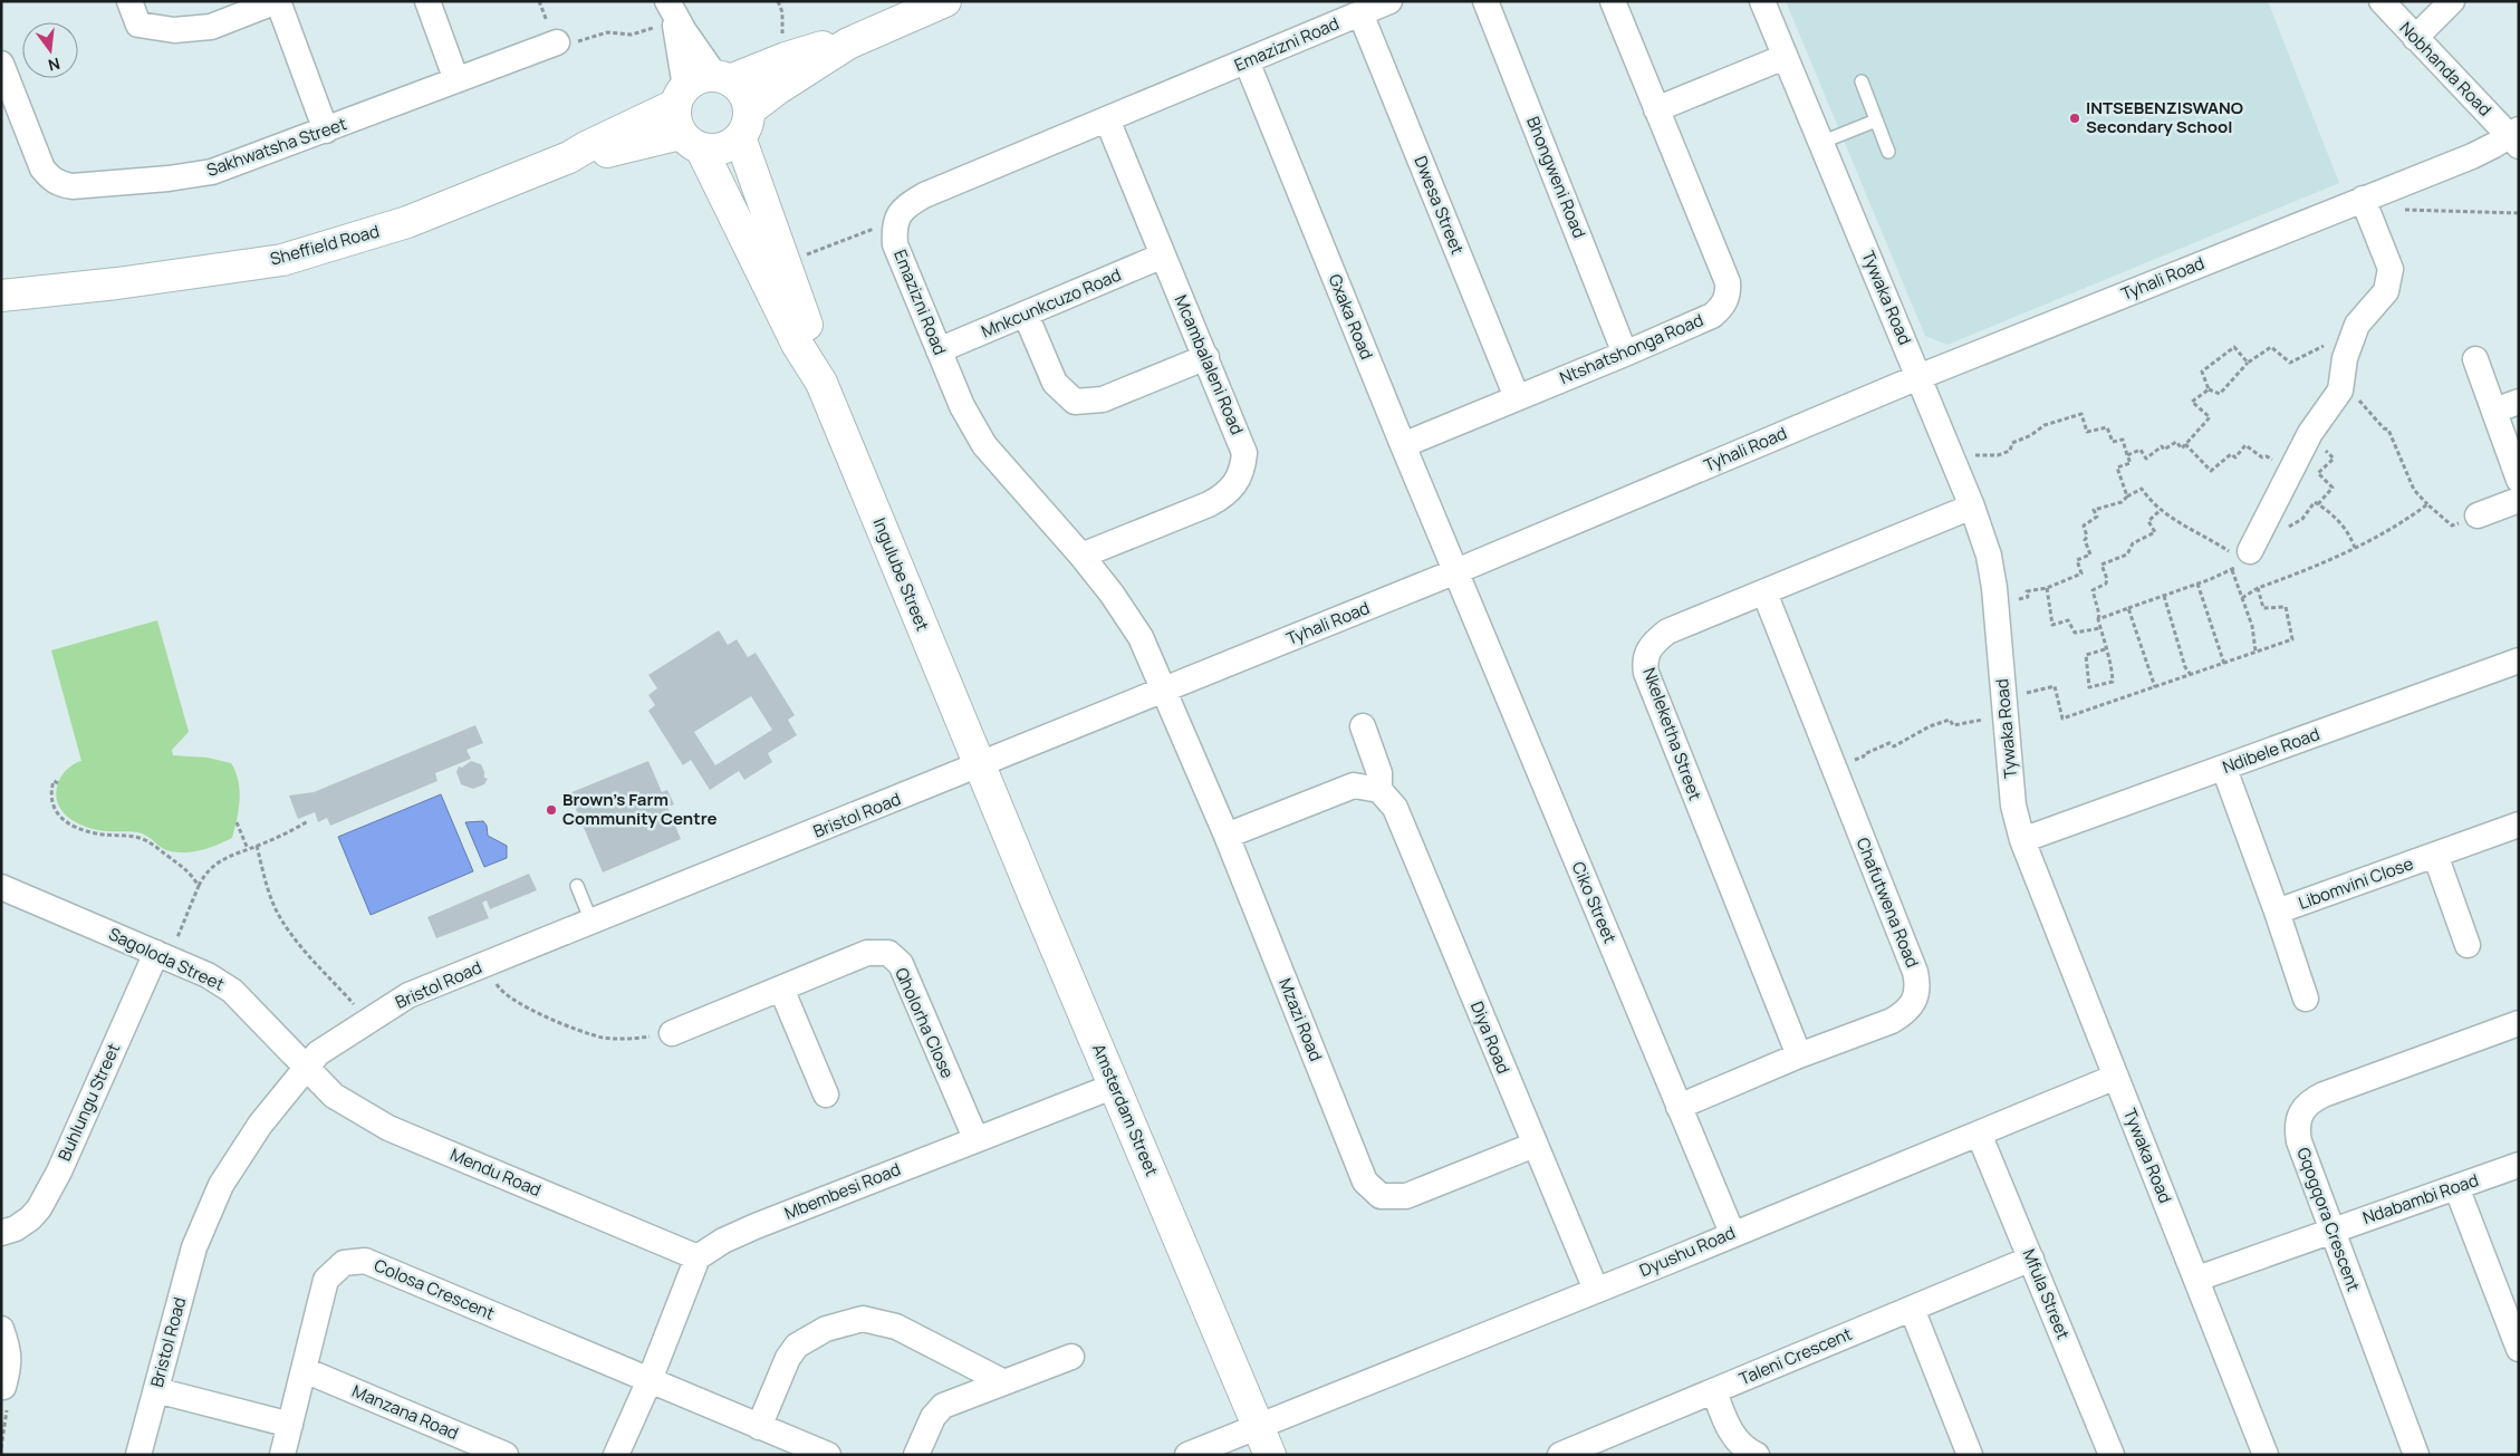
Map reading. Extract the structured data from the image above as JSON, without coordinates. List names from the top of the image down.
{
  "streets": {
    "street": [
      "Emazizni Road",
      "Nobhanda Road",
      "Sakhwatsha Street",
      "Bhongweni Road",
      "Dwesa Street",
      "Sheffield Road",
      "Tyhali Road",
      "Tywaka Road",
      "Mnkcunkcuzo Road",
      "Gxaka Road",
      "Ntshatshonga Road",
      "Mcambalaleni Road",
      "Ingulube Street",
      "Nkeleketha Street",
      "Ndibele Road",
      "Bristol Road",
      "Libomvini Close",
      "Ciko Street",
      "Chafutwena Road",
      "Sagoloda Street",
      "Mzazi Road",
      "Qholorha Close",
      "Diya Road",
      "Buhlungu Street",
      "Amsterdam Street",
      "Mendu Road",
      "Mbembesi Road",
      "Ndabambi Road",
      "Gqogqora Crescent",
      "Dyushu Road",
      "Colosa Crescent",
      "Mfula Street",
      "Taleni Crescent",
      "Manzana Road"
    ]
  },
  "crossings": [
    ["Emazizni Road", "Dwesa Street"],
    ["Emazizni Road", "Tyhali Road"],
    ["Emazizni Road", "Mnkcunkcuzo Road"],
    ["Emazizni Road", "Gxaka Road"],
    ["Emazizni Road", "Mcambalaleni Road"],
    ["Emazizni Road", "Mzazi Road"],
    ["Nobhanda Road", "Tyhali Road"],
    ["Bhongweni Road", "Ntshatshonga Road"],
    ["Dwesa Street", "Ntshatshonga Road"],
    ["Sheffield Road", "Ingulube Street"],
    ["Tyhali Road", "Tywaka Road"],
    ["Tyhali Road", "Gxaka Road"],
    ["Tyhali Road", "Ingulube Street"],
    ["Tyhali Road", "Bristol Road"],
    ["Tyhali Road", "Ciko Street"],
    ["Tyhali Road", "Mzazi Road"],
    ["Tyhali Road", "Amsterdam Street"],
    ["Tywaka Road", "Nkeleketha Street"],
    ["Tywaka Road", "Ndibele Road"],
    ["Tywaka Road", "Ndabambi Road"],
    ["Tywaka Road", "Dyushu Road"],
    ["Mnkcunkcuzo Road", "Mcambalaleni Road"],
    ["Gxaka Road", "Ntshatshonga Road"],
    ["Gxaka Road", "Ciko Street"],
    ["Ingulube Street", "Bristol Road"],
    ["Ingulube Street", "Amsterdam Street"],
    ["Nkeleketha Street", "Chafutwena Road"],
    ["Ndibele Road", "Libomvini Close"],
    ["Bristol Road", "Sagoloda Street"],
    ["Bristol Road", "Amsterdam Street"],
    ["Bristol Road", "Mendu Road"],
    ["Ciko Street", "Chafutwena Road"],
    ["Ciko Street", "Dyushu Road"],
    ["Sagoloda Street", "Buhlungu Street"],
    ["Sagoloda Street", "Mendu Road"],
    ["Mzazi Road", "Diya Road"],
    ["Qholorha Close", "Mbembesi Road"],
    ["Diya Road", "Dyushu Road"],
    ["Amsterdam Street", "Mbembesi Road"],
    ["Amsterdam Street", "Dyushu Road"],
    ["Mendu Road", "Mbembesi Road"],
    ["Ndabambi Road", "Gqogqora Crescent"],
    ["Dyushu Road", "Mfula Street"],
    ["Colosa Crescent", "Manzana Road"],
    ["Mfula Street", "Taleni Crescent"]
  ],
  "places": ["INTSEBENZISWANO Secondary School", "Brown's Farm Community Centre"],
  "north": "bottom"
}
